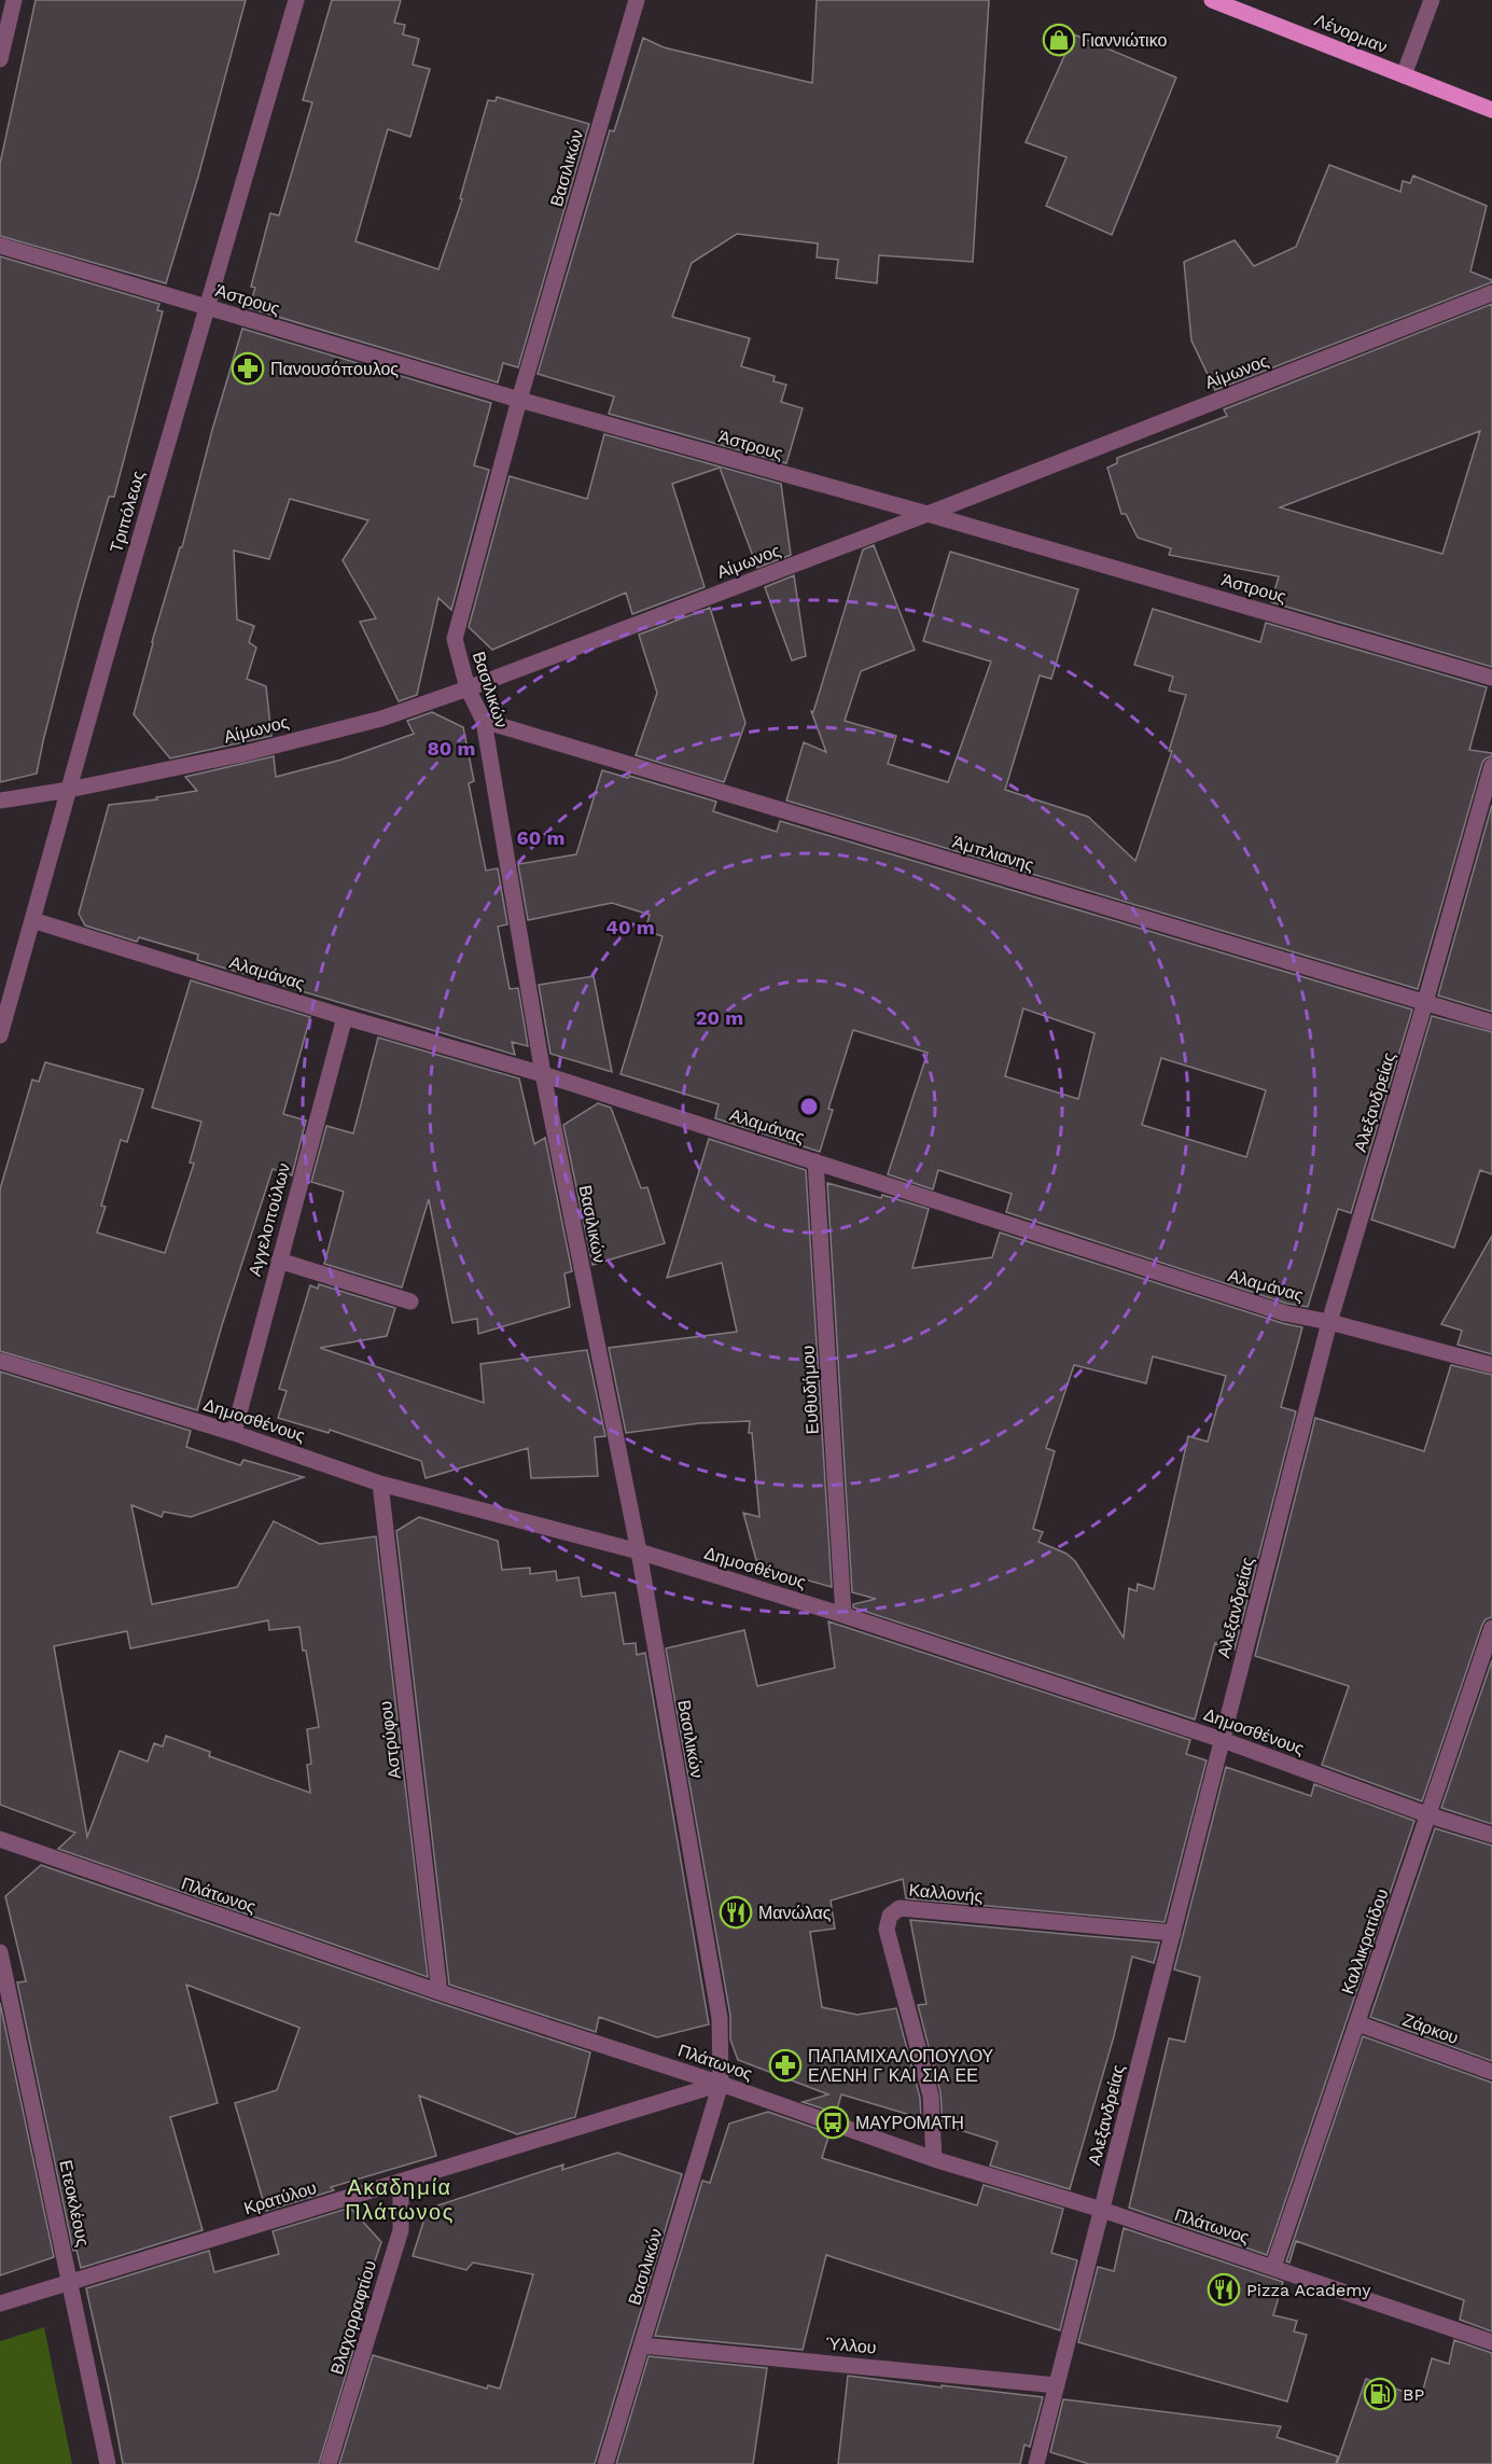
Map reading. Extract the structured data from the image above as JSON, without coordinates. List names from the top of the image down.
{
  "streets": {
    "main road": ["Λένορμαν"],
    "street": [
      "Βασιλικών",
      "Άστρους",
      "Αίμωνος",
      "Τριπόλεως",
      "Άμπλιανης",
      "Αλαμάνας",
      "Αλεξανδρείας",
      "Αγγελοπούλων",
      "Ευθυδήμου",
      "Δημοσθένους",
      "Αστρύφου",
      "Καλλονής",
      "Πλάτωνος",
      "Καλλικρατίδου",
      "Ζάρκου",
      "Κρατύλου",
      "Ετεοκλέους",
      "Βλαχορραφτίου",
      "Ύλλου"
    ]
  },
  "crossings": [
    ["Βασιλικών", "Άστρους"],
    ["Βασιλικών", "Αίμωνος"],
    ["Βασιλικών", "Άμπλιανης"],
    ["Βασιλικών", "Αλαμάνας"],
    ["Βασιλικών", "Δημοσθένους"],
    ["Βασιλικών", "Πλάτωνος"],
    ["Βασιλικών", "Κρατύλου"],
    ["Βασιλικών", "Ύλλου"],
    ["Άστρους", "Αίμωνος"],
    ["Άστρους", "Τριπόλεως"],
    ["Αίμωνος", "Τριπόλεως"],
    ["Τριπόλεως", "Αλαμάνας"],
    ["Άμπλιανης", "Αλεξανδρείας"],
    ["Αλαμάνας", "Αλεξανδρείας"],
    ["Αλαμάνας", "Αγγελοπούλων"],
    ["Αλαμάνας", "Ευθυδήμου"],
    ["Αλεξανδρείας", "Δημοσθένους"],
    ["Αλεξανδρείας", "Καλλονής"],
    ["Αλεξανδρείας", "Πλάτωνος"],
    ["Αλεξανδρείας", "Ύλλου"],
    ["Αγγελοπούλων", "Δημοσθένους"],
    ["Ευθυδήμου", "Δημοσθένους"],
    ["Δημοσθένους", "Αστρύφου"],
    ["Δημοσθένους", "Καλλικρατίδου"],
    ["Αστρύφου", "Πλάτωνος"],
    ["Καλλονής", "Πλάτωνος"],
    ["Πλάτωνος", "Καλλικρατίδου"],
    ["Πλάτωνος", "Κρατύλου"],
    ["Καλλικρατίδου", "Ζάρκου"],
    ["Κρατύλου", "Ετεοκλέους"],
    ["Κρατύλου", "Βλαχορραφτίου"]
  ],
  "districts": ["Ακαδημία Πλάτωνος"],
  "places": {
    "shop": ["Γιαννιώτικο"],
    "pharmacy": ["Πανουσόπουλος", "ΠΑΠΑΜΙΧΑΛΟΠΟΥΛΟΥ ΕΛΕΝΗ Γ ΚΑΙ ΣΙΑ ΕΕ"],
    "restaurant": ["Μανώλας", "Pizza Academy"],
    "bus stop": ["ΜΑΥΡΟΜΑΤΗ"],
    "fuel station": ["BP"]
  },
  "rings": [
    "80 m",
    "60 m",
    "40 m",
    "20 m"
  ]
}
